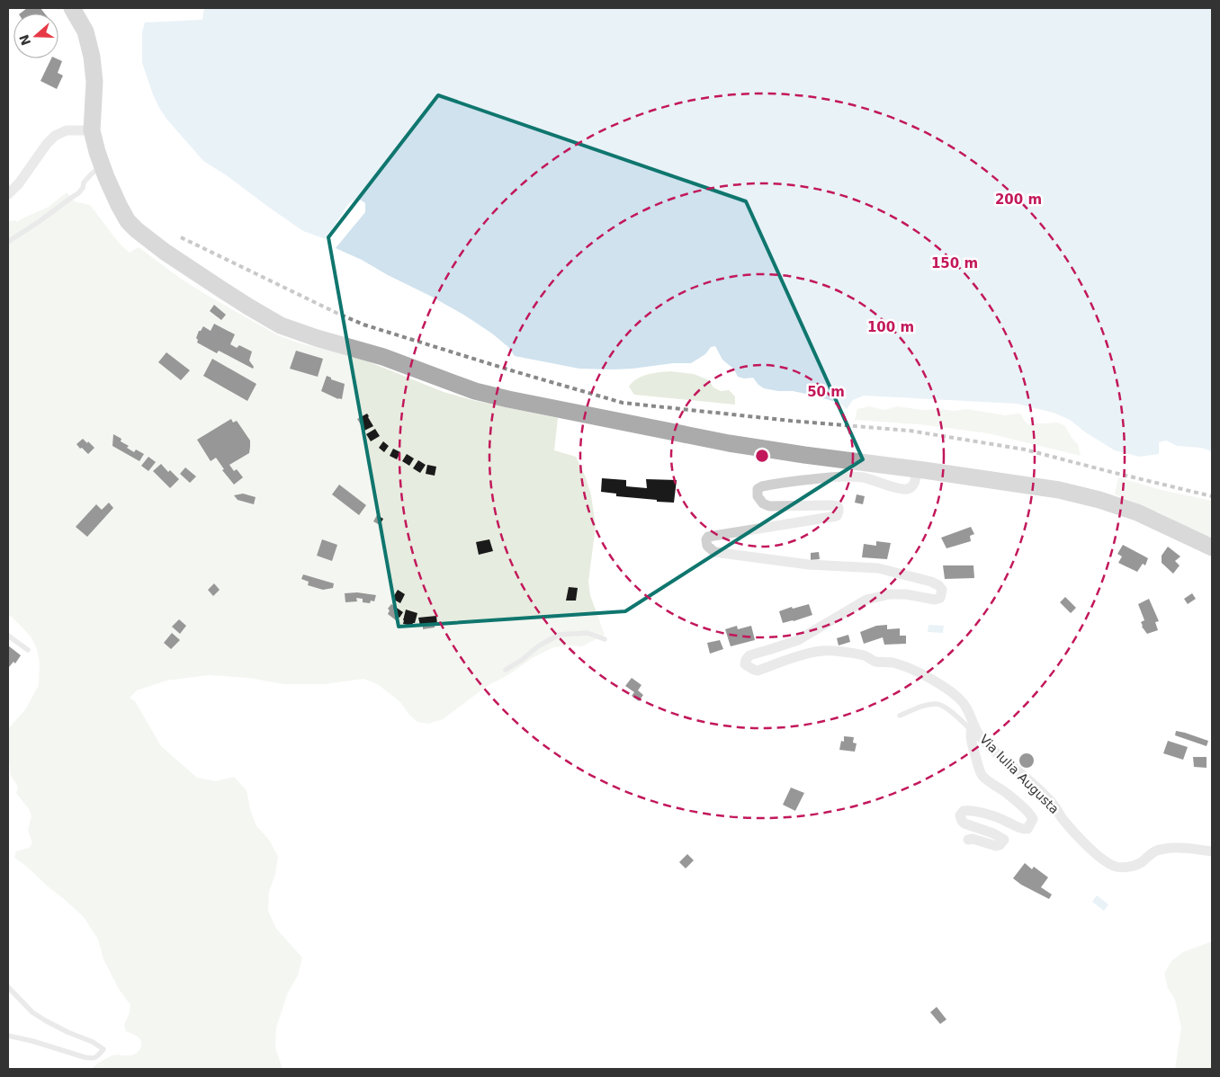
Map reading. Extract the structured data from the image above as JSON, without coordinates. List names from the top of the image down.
{
  "streets": {
    "street": ["Via Iulia Augusta"]
  },
  "north": "left",
  "rings": [
    "200 m",
    "150 m",
    "100 m",
    "50 m"
  ]
}
